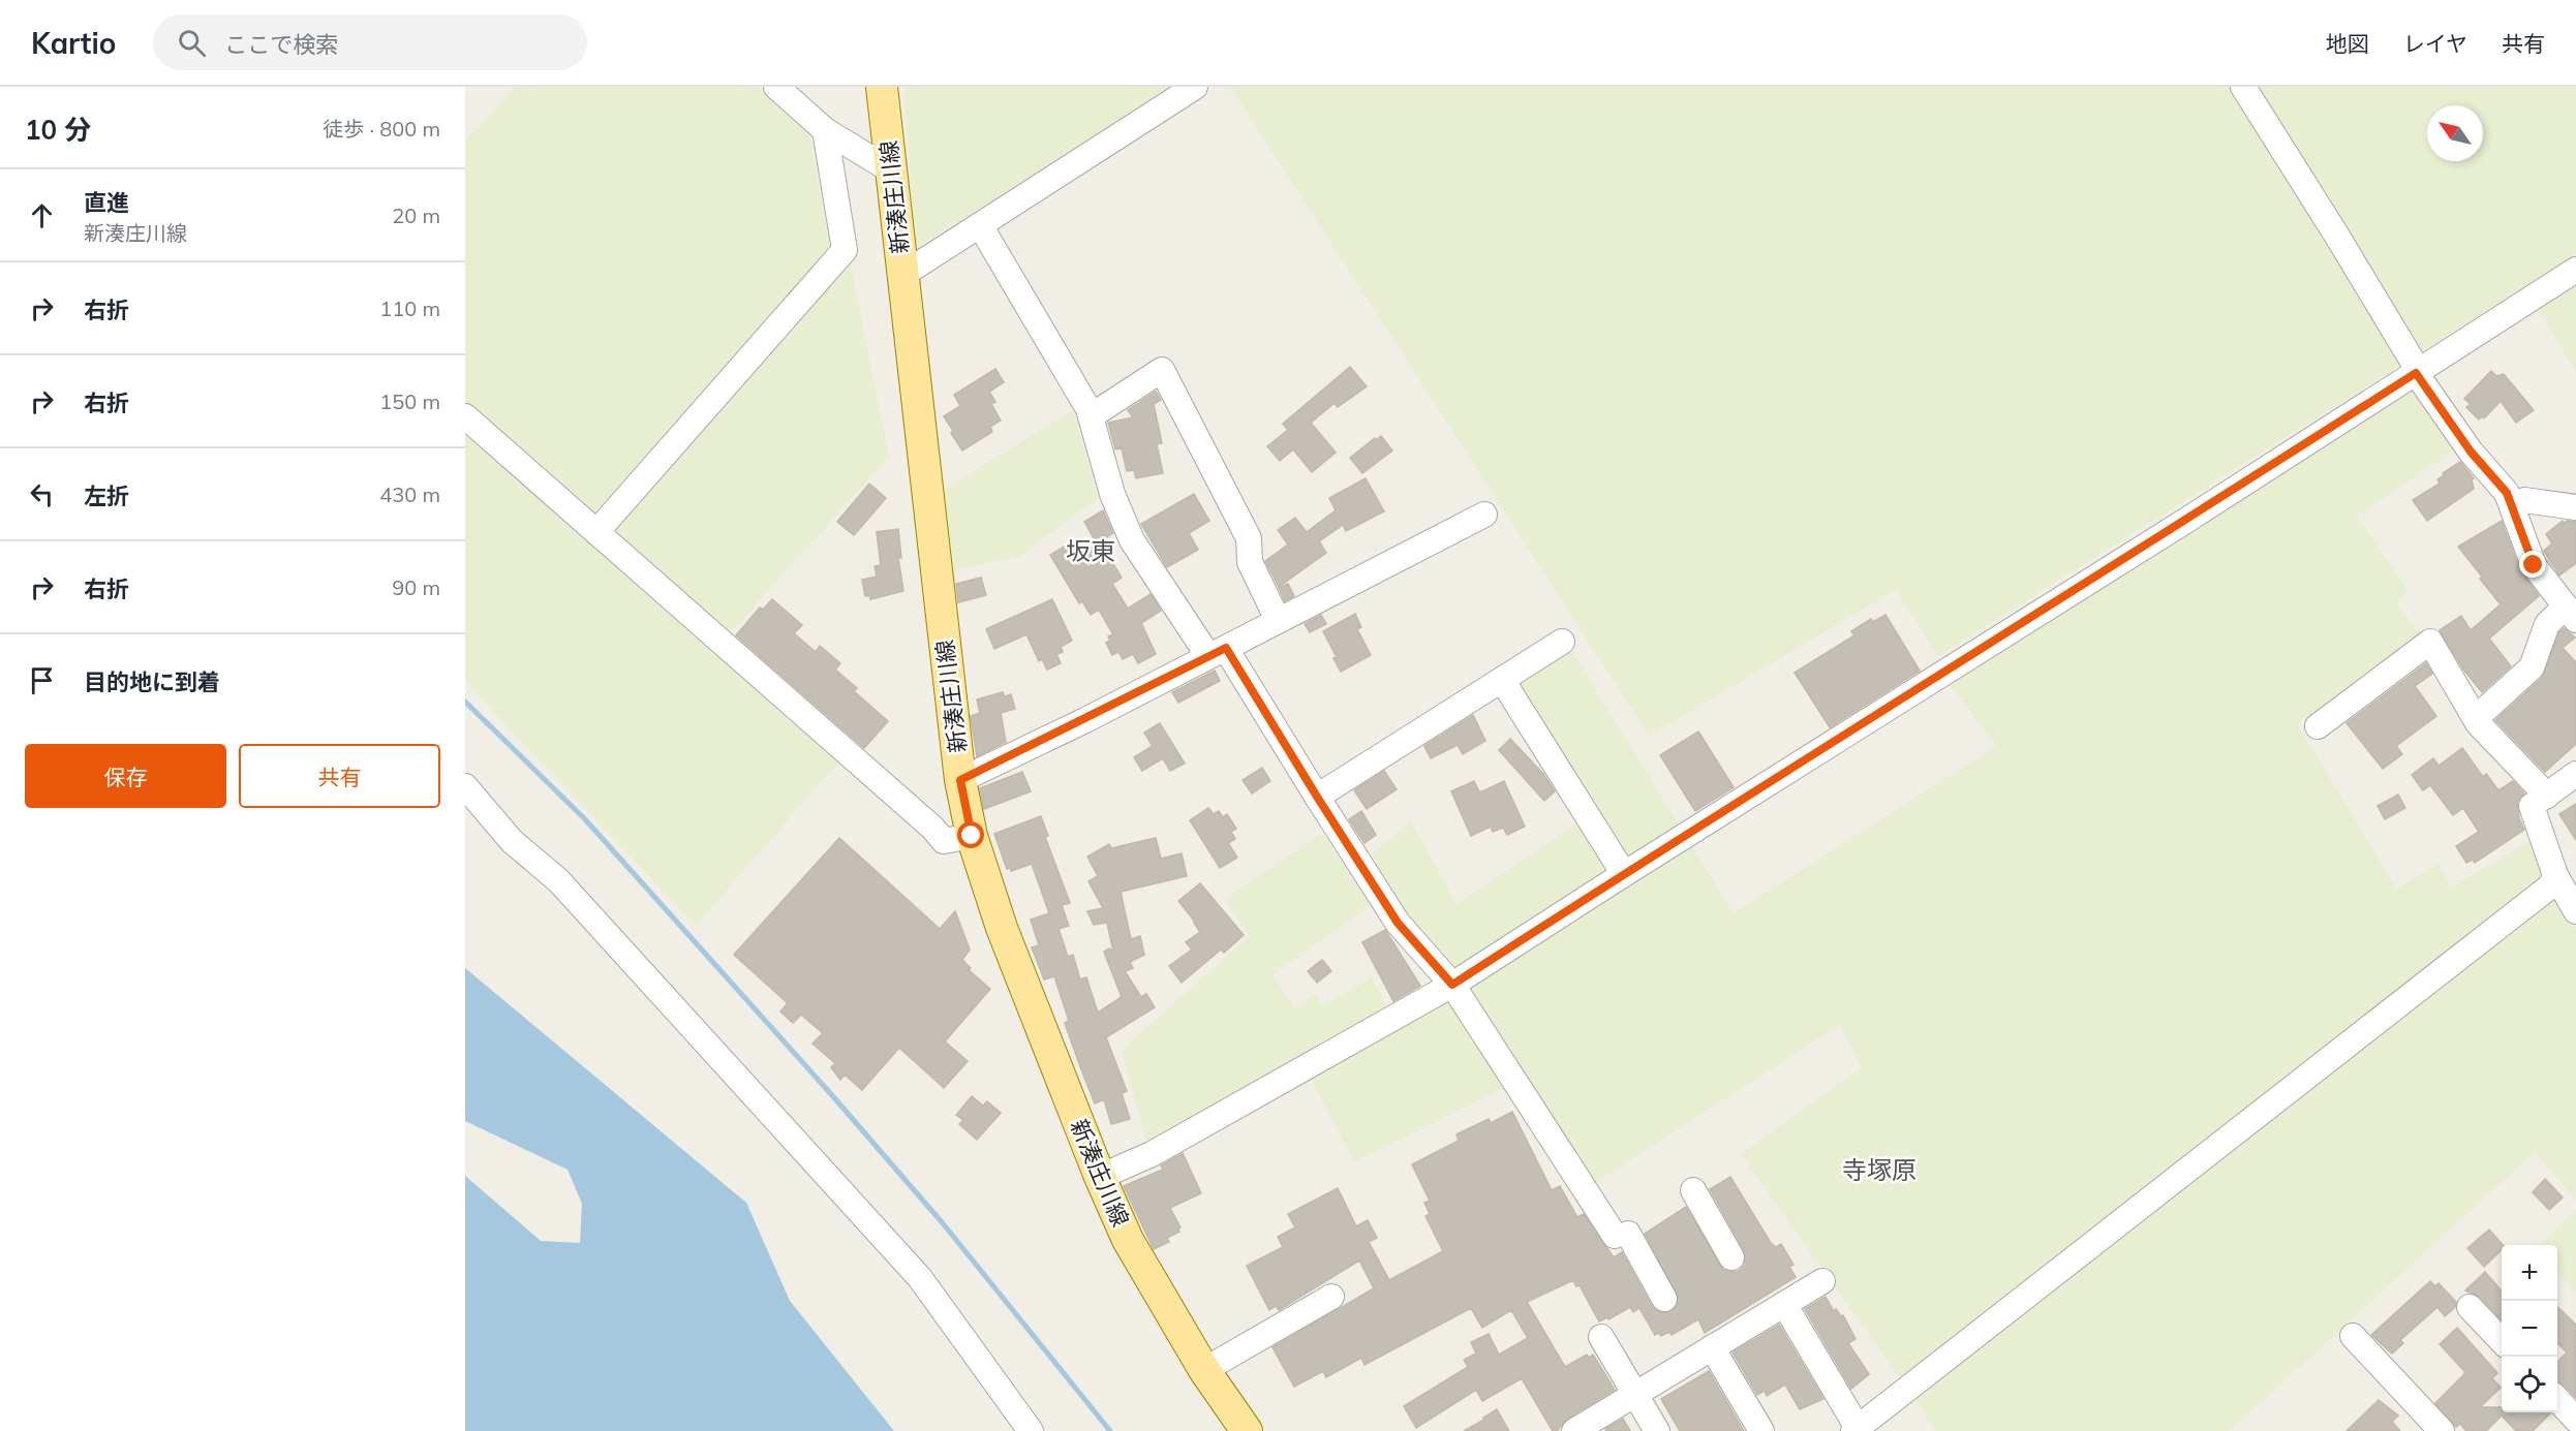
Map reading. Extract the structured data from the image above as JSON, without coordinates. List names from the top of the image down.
{
  "streets": {
    "main road": ["新湊庄川線"]
  },
  "districts": ["坂東", "寺塚原"],
  "north": "top left",
  "page": {
    "header": "Kartio",
    "search": "ここで検索",
    "nav": ["地図", "レイヤ", "共有"],
    "heading": ["10 分", "徒歩 · 800 m"],
    "list": [
      ["直進", "新湊庄川線", "20 m"],
      ["右折", "110 m"],
      ["右折", "150 m"],
      ["左折", "430 m"],
      ["右折", "90 m"],
      "目的地に到着"
    ],
    "buttons": ["保存", "共有"],
    "map_buttons": ["+", "−"]
  }
}
